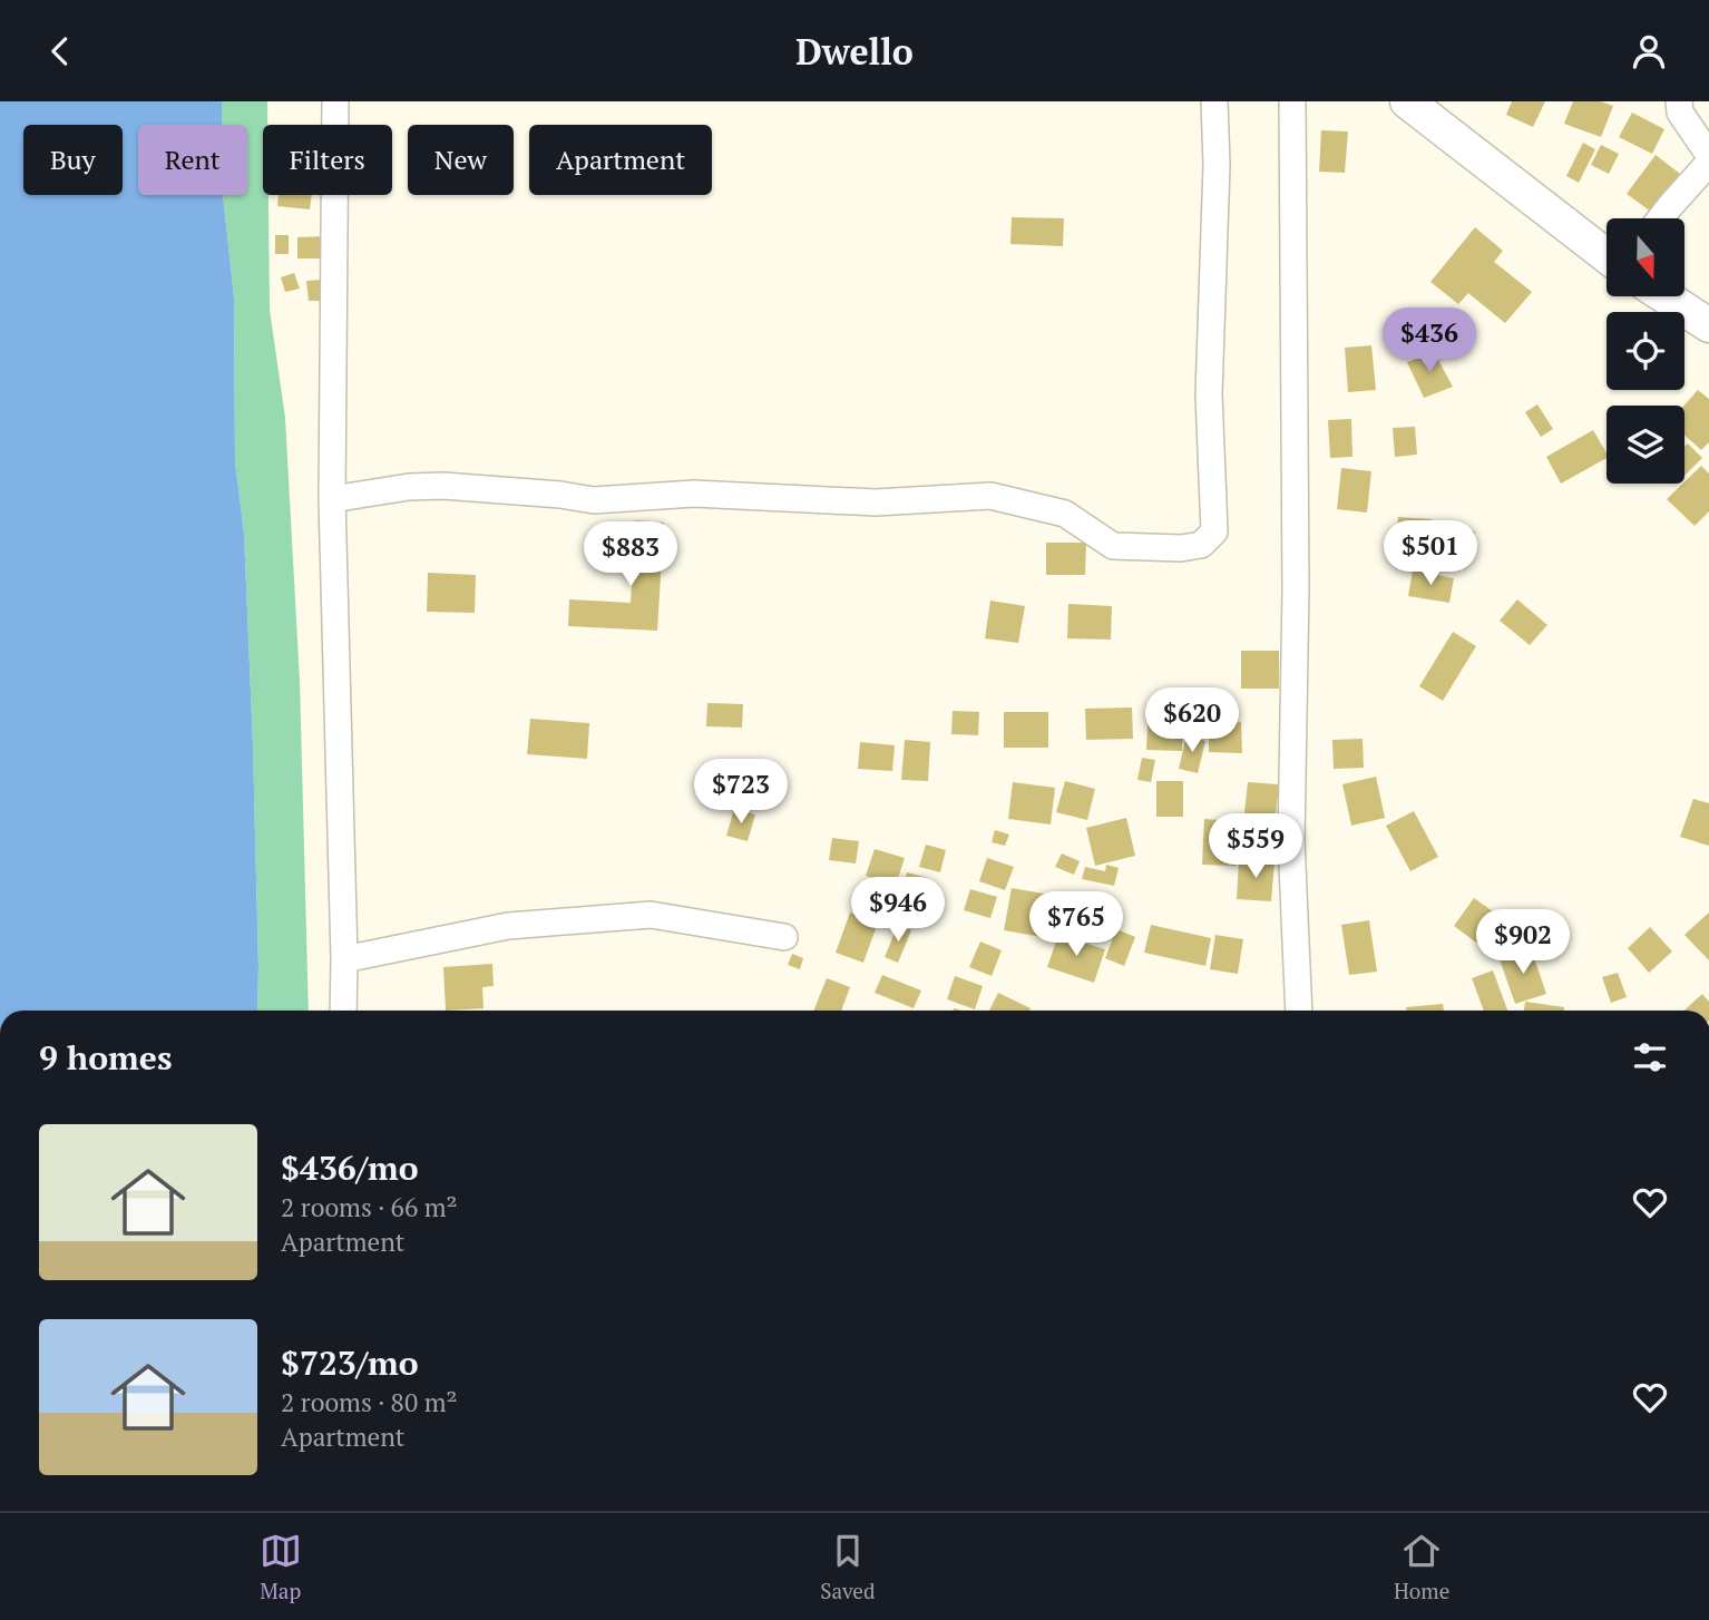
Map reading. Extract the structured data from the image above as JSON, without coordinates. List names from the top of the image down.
{
  "north": "bottom",
  "page": {
    "header": "Dwello",
    "chip": [
      "Buy",
      "Rent",
      "Filters",
      "New",
      "Apartment"
    ],
    "price": [
      "$436",
      "$501",
      "$883",
      "$620",
      "$723",
      "$559",
      "$946",
      "$765",
      "$902"
    ],
    "heading": "9 homes",
    "list": [
      {
        "name": "$436/mo",
        "note": "2 rooms · 66 m² · Apartment"
      },
      {
        "name": "$723/mo",
        "note": "2 rooms · 80 m² · Apartment"
      }
    ],
    "tabs": ["Map", "Saved", "Home"]
  }
}
